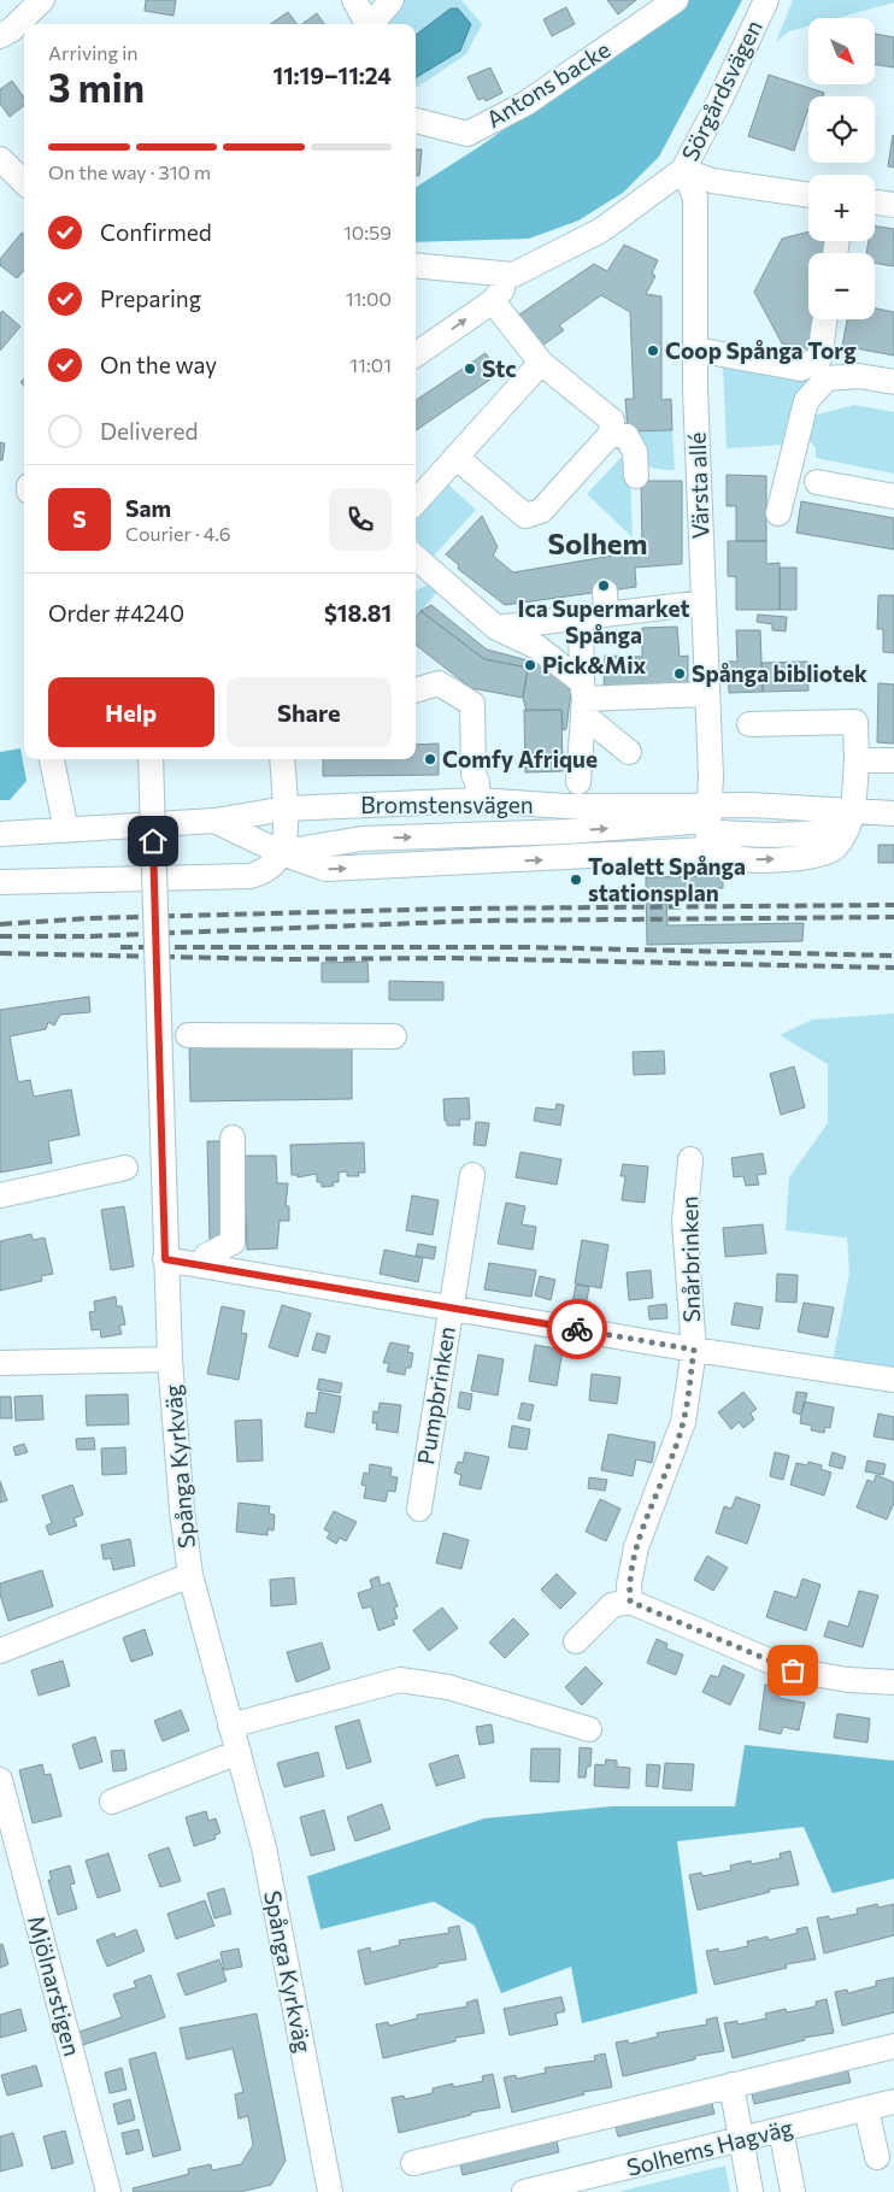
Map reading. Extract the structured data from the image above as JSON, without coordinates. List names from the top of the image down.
{
  "streets": {
    "street": [
      "Antons backe",
      "Sörgårdsvägen",
      "Värsta allé",
      "Bromstensvägen",
      "Snårbrinken",
      "Pumpbrinken",
      "Spånga Kyrkväg",
      "Mjölnarstigen",
      "Solhems Hagväg"
    ]
  },
  "crossings": [
    ["Sörgårdsvägen", "Värsta allé"],
    ["Värsta allé", "Bromstensvägen"]
  ],
  "districts": ["Solhem"],
  "places": [
    "Coop Spånga Torg",
    "Stc",
    "Ica Supermarket Spånga",
    "Pick&Mix",
    "Spånga bibliotek",
    "Comfy Afrique",
    "Toalett Spånga stationsplan"
  ],
  "north": "bottom right",
  "page": {
    "map_buttons": ["+", "−"],
    "heading": ["3 min", "Arriving in", "11:19–11:24"],
    "panel": [
      "Sam",
      "Courier · 4.6",
      "Order #4240",
      "$18.81"
    ],
    "bar": "On the way · 310 m",
    "list": [
      ["Confirmed", "10:59"],
      ["Preparing", "11:00"],
      ["On the way", "11:01"],
      "Delivered"
    ],
    "round": "S",
    "buttons": ["Help", "Share"]
  }
}
